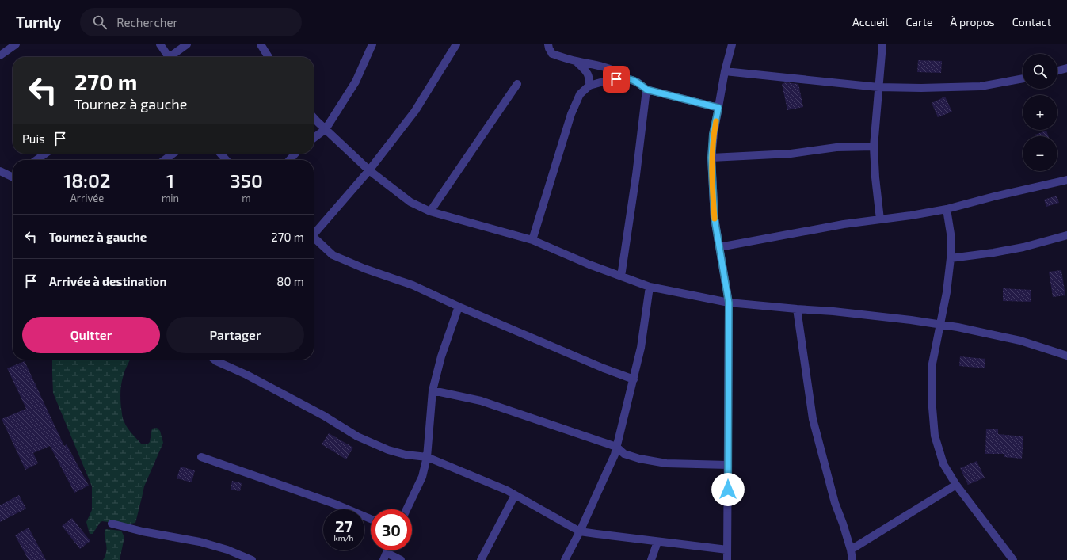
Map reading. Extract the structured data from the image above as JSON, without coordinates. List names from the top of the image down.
{
  "page": {
    "header": "Turnly",
    "search": "Rechercher",
    "nav": [
      "Accueil",
      "Carte",
      "À propos",
      "Contact"
    ],
    "map_buttons": ["+", "−"],
    "turn": ["270 m", "Tournez à gauche"],
    "then": "Puis",
    "eta": [
      "18:02",
      "Arrivée",
      "1",
      "min",
      "350",
      "m"
    ],
    "list": [
      {
        "name": "Tournez à gauche",
        "value": "270 m"
      },
      {
        "name": "Arrivée à destination",
        "value": "80 m"
      }
    ],
    "buttons": ["Quitter", "Partager"],
    "speed": "27 km/h",
    "limit": "30"
  }
}
